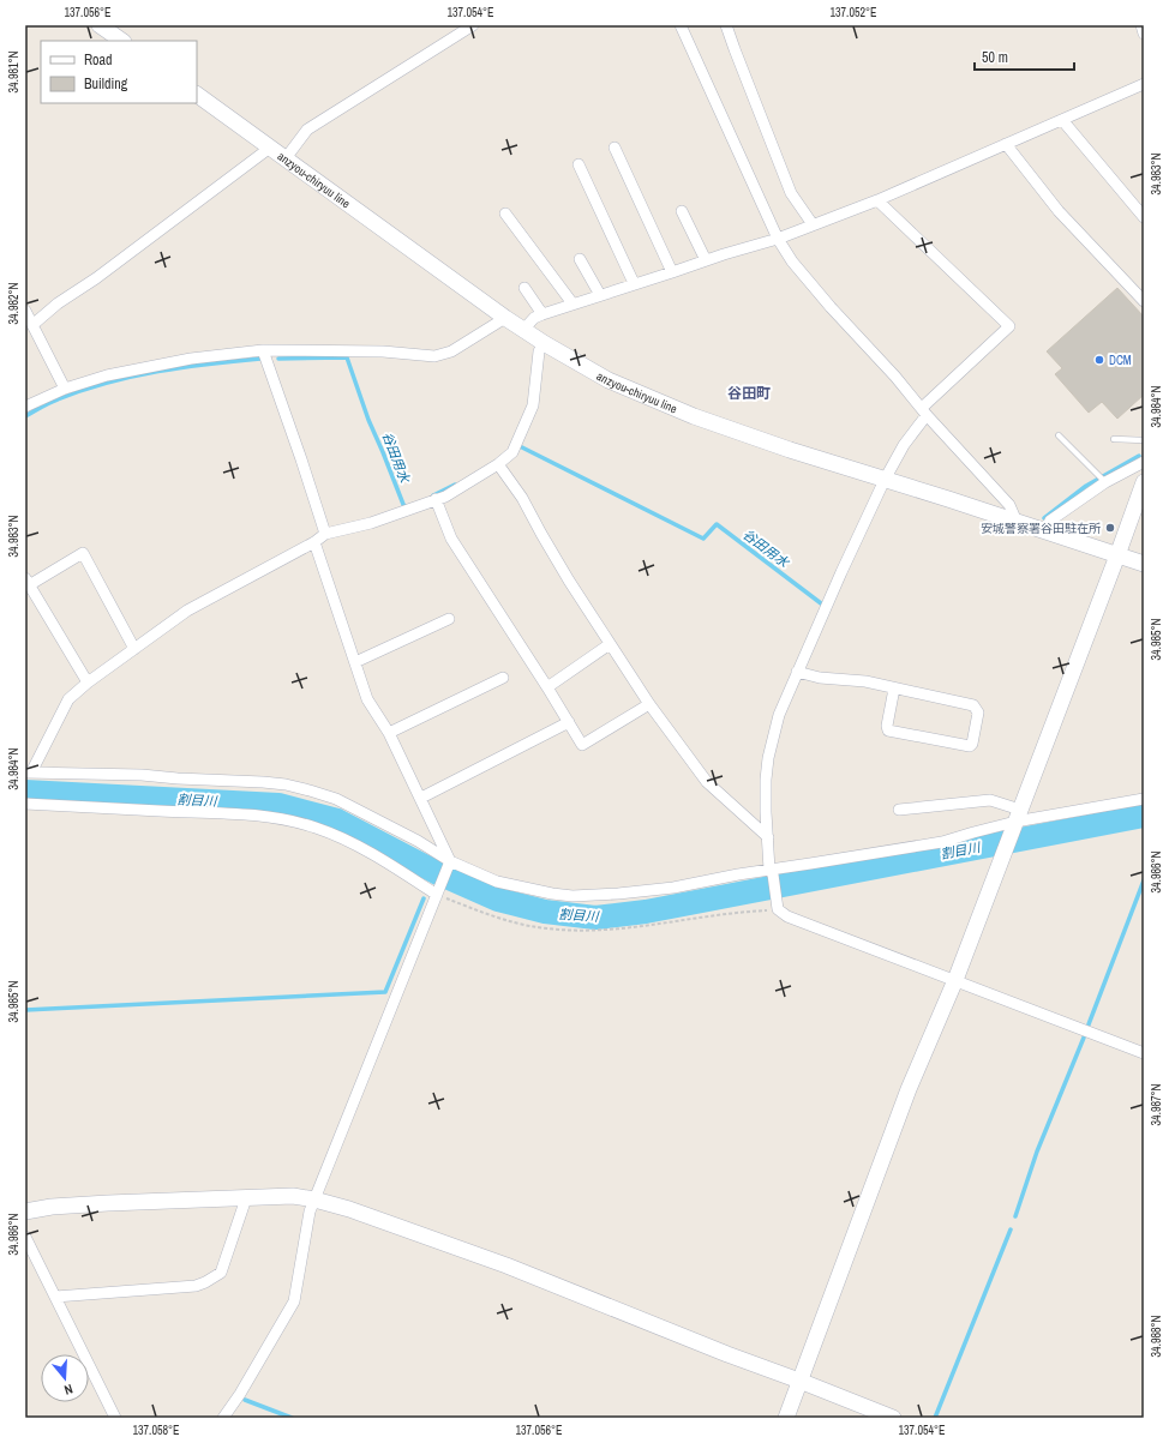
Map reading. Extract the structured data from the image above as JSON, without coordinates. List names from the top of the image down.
{
  "streets": {
    "street": ["anzyou-chiryuu line"]
  },
  "districts": ["谷田町"],
  "water": ["谷田用水", "割目川"],
  "places": ["DCM", "安城警察署谷田駐在所"],
  "legend": ["Road", "Building"],
  "scale_bar": "50 m",
  "north": "bottom",
  "coordinates": [
    "137.056°E",
    "137.054°E",
    "137.052°E",
    "34.981°N",
    "34.983°N",
    "34.982°N",
    "34.984°N",
    "34.985°N",
    "34.986°N",
    "34.987°N",
    "34.988°N",
    "137.058°E"
  ]
}
